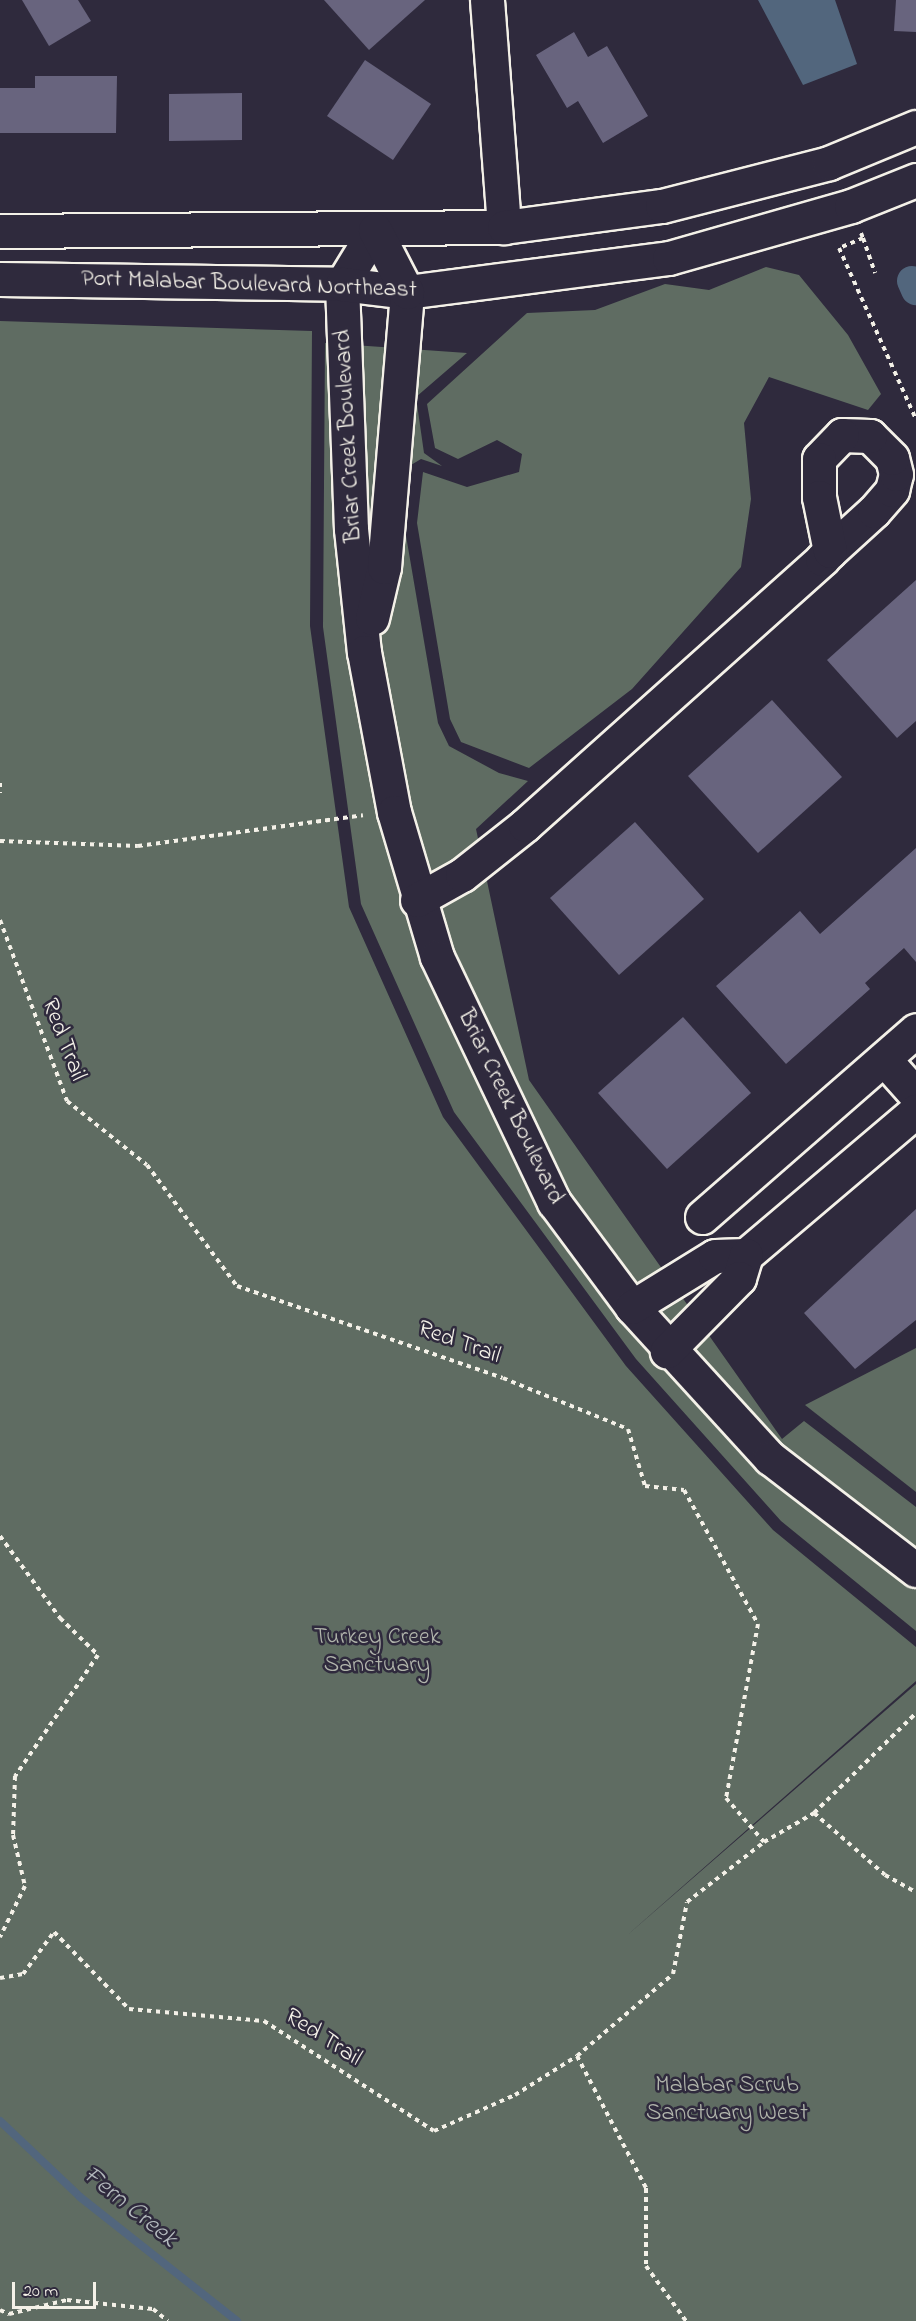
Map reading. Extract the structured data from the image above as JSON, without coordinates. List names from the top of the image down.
{
  "streets": {
    "street": ["Port Malabar Boulevard Northeast", "Briar Creek Boulevard"],
    "path": ["Red Trail"]
  },
  "crossings": [
    ["Port Malabar Boulevard Northeast", "Briar Creek Boulevard"]
  ],
  "water": ["Fern Creek"],
  "parks": ["Turkey Creek Sanctuary", "Malabar Scrub Sanctuary West"],
  "scale_bar": "20 m"
}
